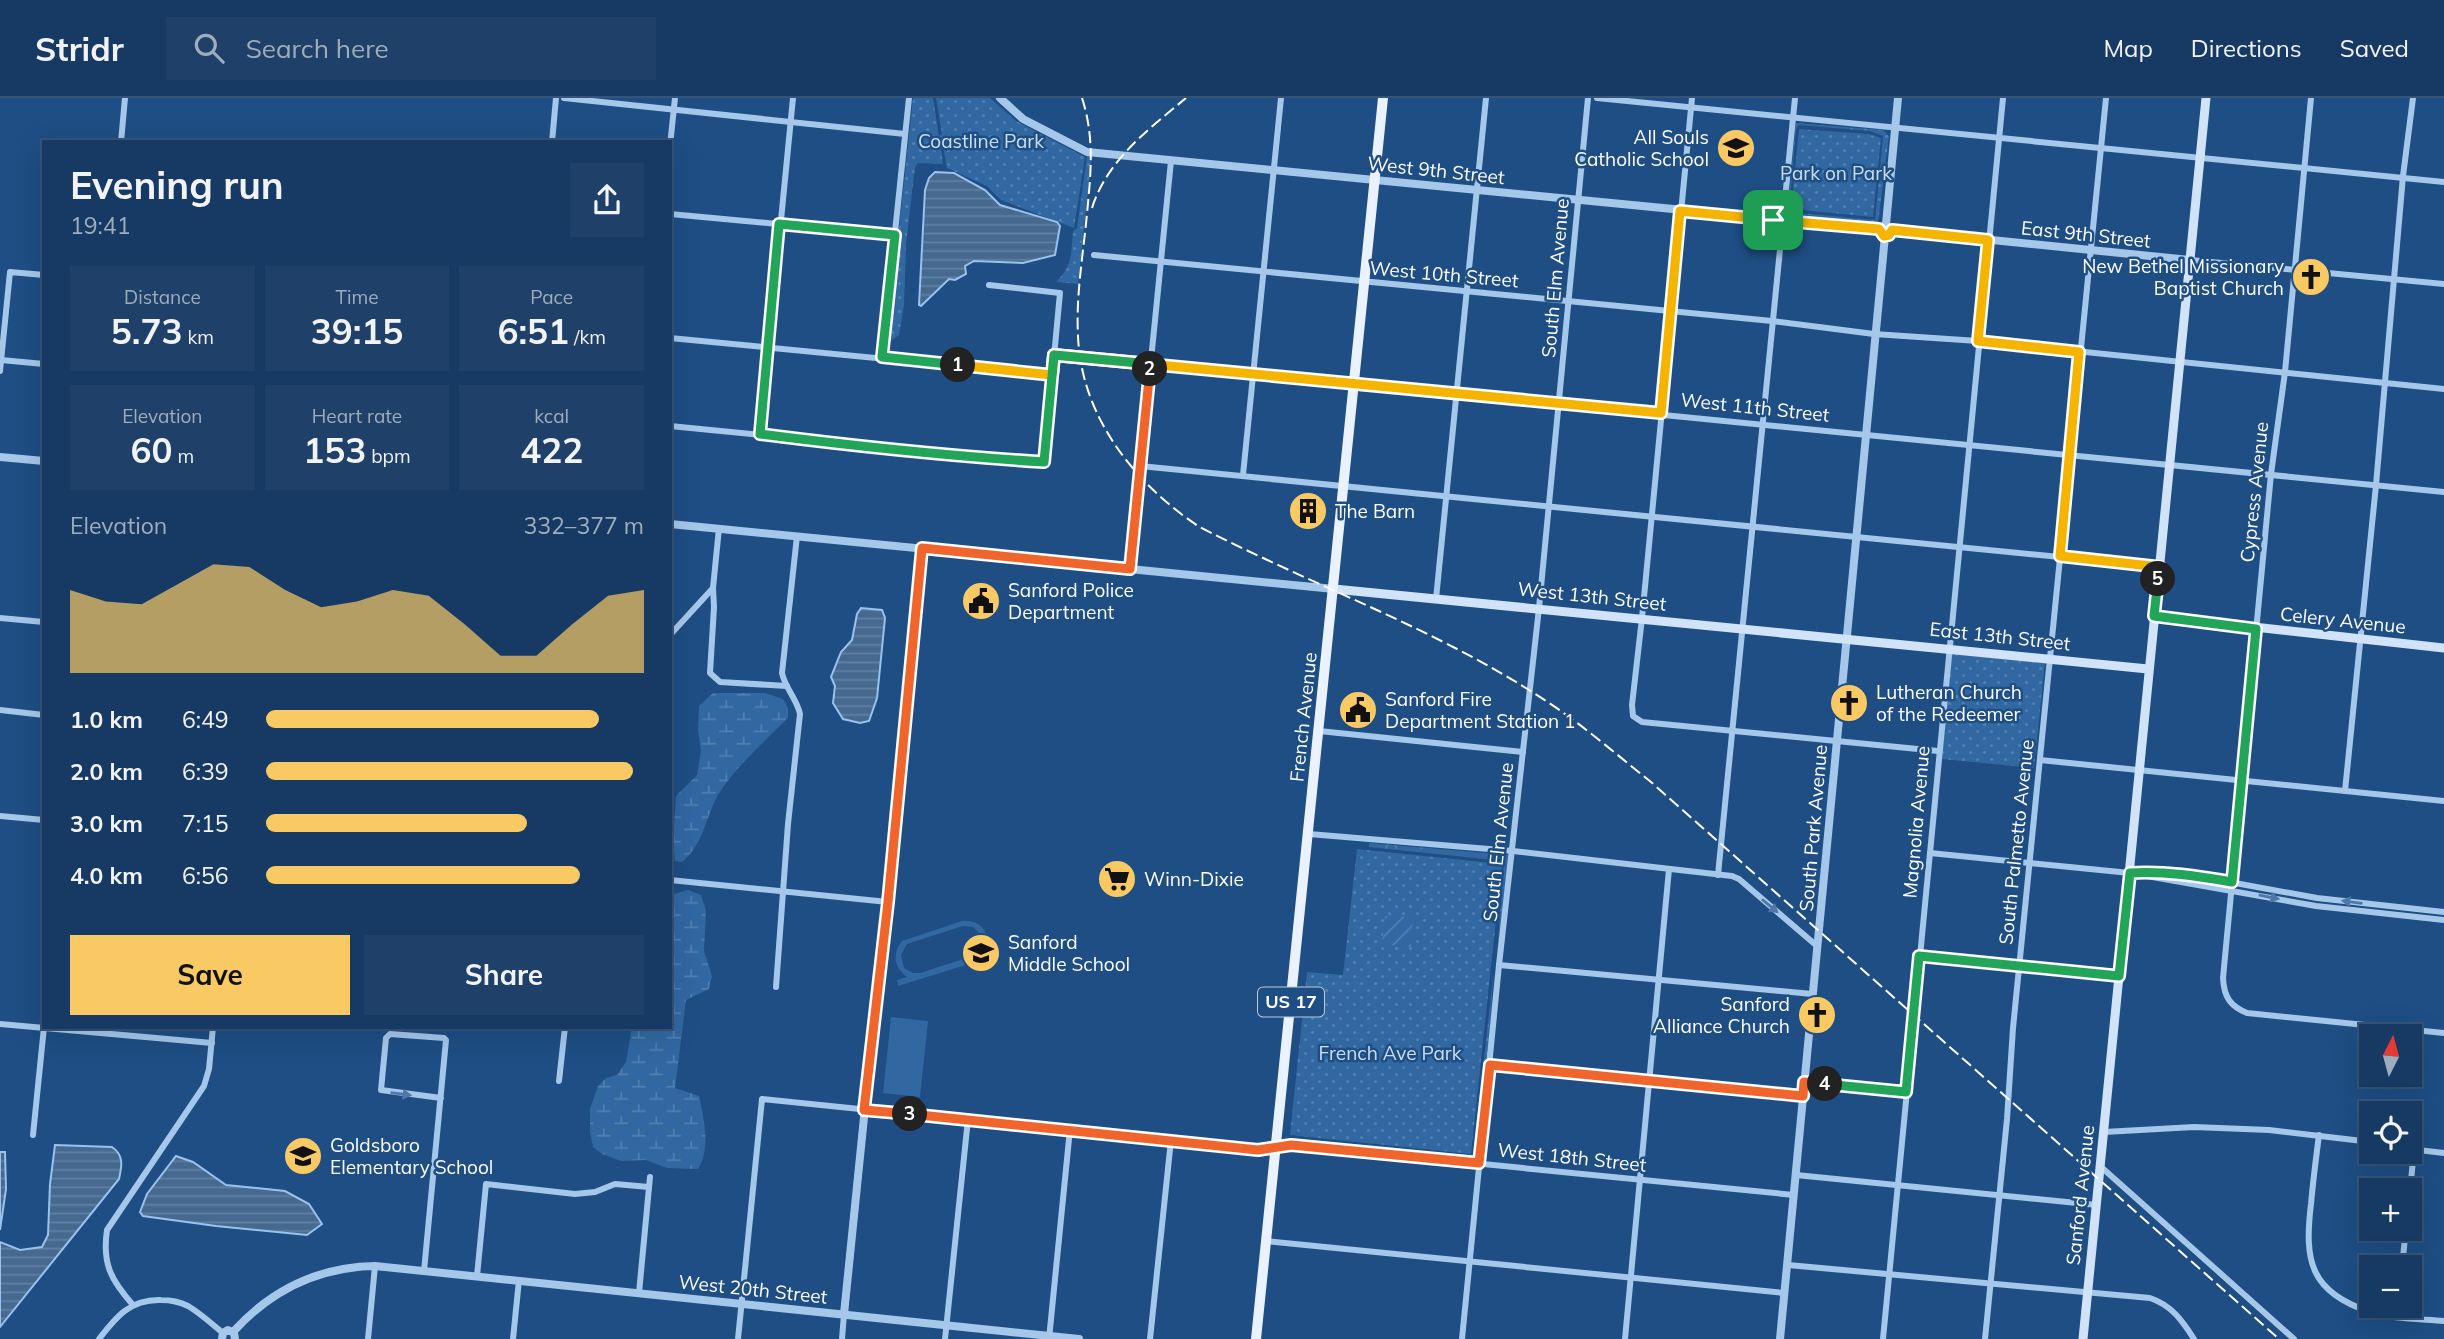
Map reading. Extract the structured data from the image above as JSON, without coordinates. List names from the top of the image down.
{
  "streets": {
    "main road": [
      "West 13th Street",
      "Celery Avenue",
      "East 13th Street",
      "French Avenue",
      "US 17",
      "Sanford Avenue"
    ],
    "street": [
      "West 9th Street",
      "East 9th Street",
      "West 10th Street",
      "South Elm Avenue",
      "West 11th Street",
      "Cypress Avenue",
      "Magnolia Avenue",
      "South Park Avenue",
      "South Palmetto Avenue",
      "West 18th Street",
      "West 20th Street"
    ]
  },
  "crossings": [
    ["West 9th Street", "East 9th Street"],
    ["West 9th Street", "South Elm Avenue"],
    ["West 9th Street", "French Avenue"],
    ["West 9th Street", "South Park Avenue"],
    ["East 9th Street", "Cypress Avenue"],
    ["East 9th Street", "Magnolia Avenue"],
    ["East 9th Street", "South Park Avenue"],
    ["East 9th Street", "South Palmetto Avenue"],
    ["East 9th Street", "Sanford Avenue"],
    ["West 10th Street", "South Elm Avenue"],
    ["West 10th Street", "Cypress Avenue"],
    ["West 10th Street", "French Avenue"],
    ["West 10th Street", "Magnolia Avenue"],
    ["West 10th Street", "South Park Avenue"],
    ["West 10th Street", "South Palmetto Avenue"],
    ["West 10th Street", "Sanford Avenue"],
    ["South Elm Avenue", "West 11th Street"],
    ["South Elm Avenue", "West 13th Street"],
    ["South Elm Avenue", "West 18th Street"],
    ["West 11th Street", "Cypress Avenue"],
    ["West 11th Street", "French Avenue"],
    ["West 11th Street", "Magnolia Avenue"],
    ["West 11th Street", "South Park Avenue"],
    ["West 11th Street", "South Palmetto Avenue"],
    ["West 11th Street", "Sanford Avenue"],
    ["Cypress Avenue", "Celery Avenue"],
    ["West 13th Street", "East 13th Street"],
    ["West 13th Street", "French Avenue"],
    ["West 13th Street", "South Park Avenue"],
    ["Celery Avenue", "Sanford Avenue"],
    ["East 13th Street", "Magnolia Avenue"],
    ["East 13th Street", "South Park Avenue"],
    ["East 13th Street", "South Palmetto Avenue"],
    ["East 13th Street", "Sanford Avenue"],
    ["French Avenue", "West 18th Street"],
    ["South Park Avenue", "West 18th Street"],
    ["West 18th Street", "West 20th Street"]
  ],
  "parks": ["Coastline Park", "Park on Park", "French Ave Park"],
  "places": {
    "school or university": ["All Souls Catholic School", "Sanford Middle School", "Goldsboro Elementary School"],
    "church": ["New Bethel Missionary Baptist Church", "Lutheran Church of the Redeemer", "Sanford Alliance Church"],
    "building": ["The Barn"],
    "public building": ["Sanford Police Department", "Sanford Fire Department Station 1"],
    "supermarket": ["Winn-Dixie"]
  },
  "north": "top",
  "page": {
    "header": "Stridr",
    "search": "Search here",
    "nav": ["Map", "Directions", "Saved"],
    "heading": ["Evening run", "19:41"],
    "stats": [
      ["Distance", "5.73 km"],
      ["Time", "39:15"],
      ["Pace", "6:51 /km"],
      ["Elevation", "60 m"],
      ["Heart rate", "153 bpm"],
      ["kcal", "422"]
    ],
    "pins": [
      "1",
      "2",
      "5",
      "4",
      "3"
    ],
    "chart": ["Elevation", "332–377 m"],
    "list": [
      {
        "name": "1.0 km",
        "note": "6:49"
      },
      {
        "name": "2.0 km",
        "note": "6:39"
      },
      {
        "name": "3.0 km",
        "note": "7:15"
      },
      {
        "name": "4.0 km",
        "note": "6:56"
      }
    ],
    "buttons": ["Save", "Share"],
    "map_buttons": ["+", "−"]
  }
}
